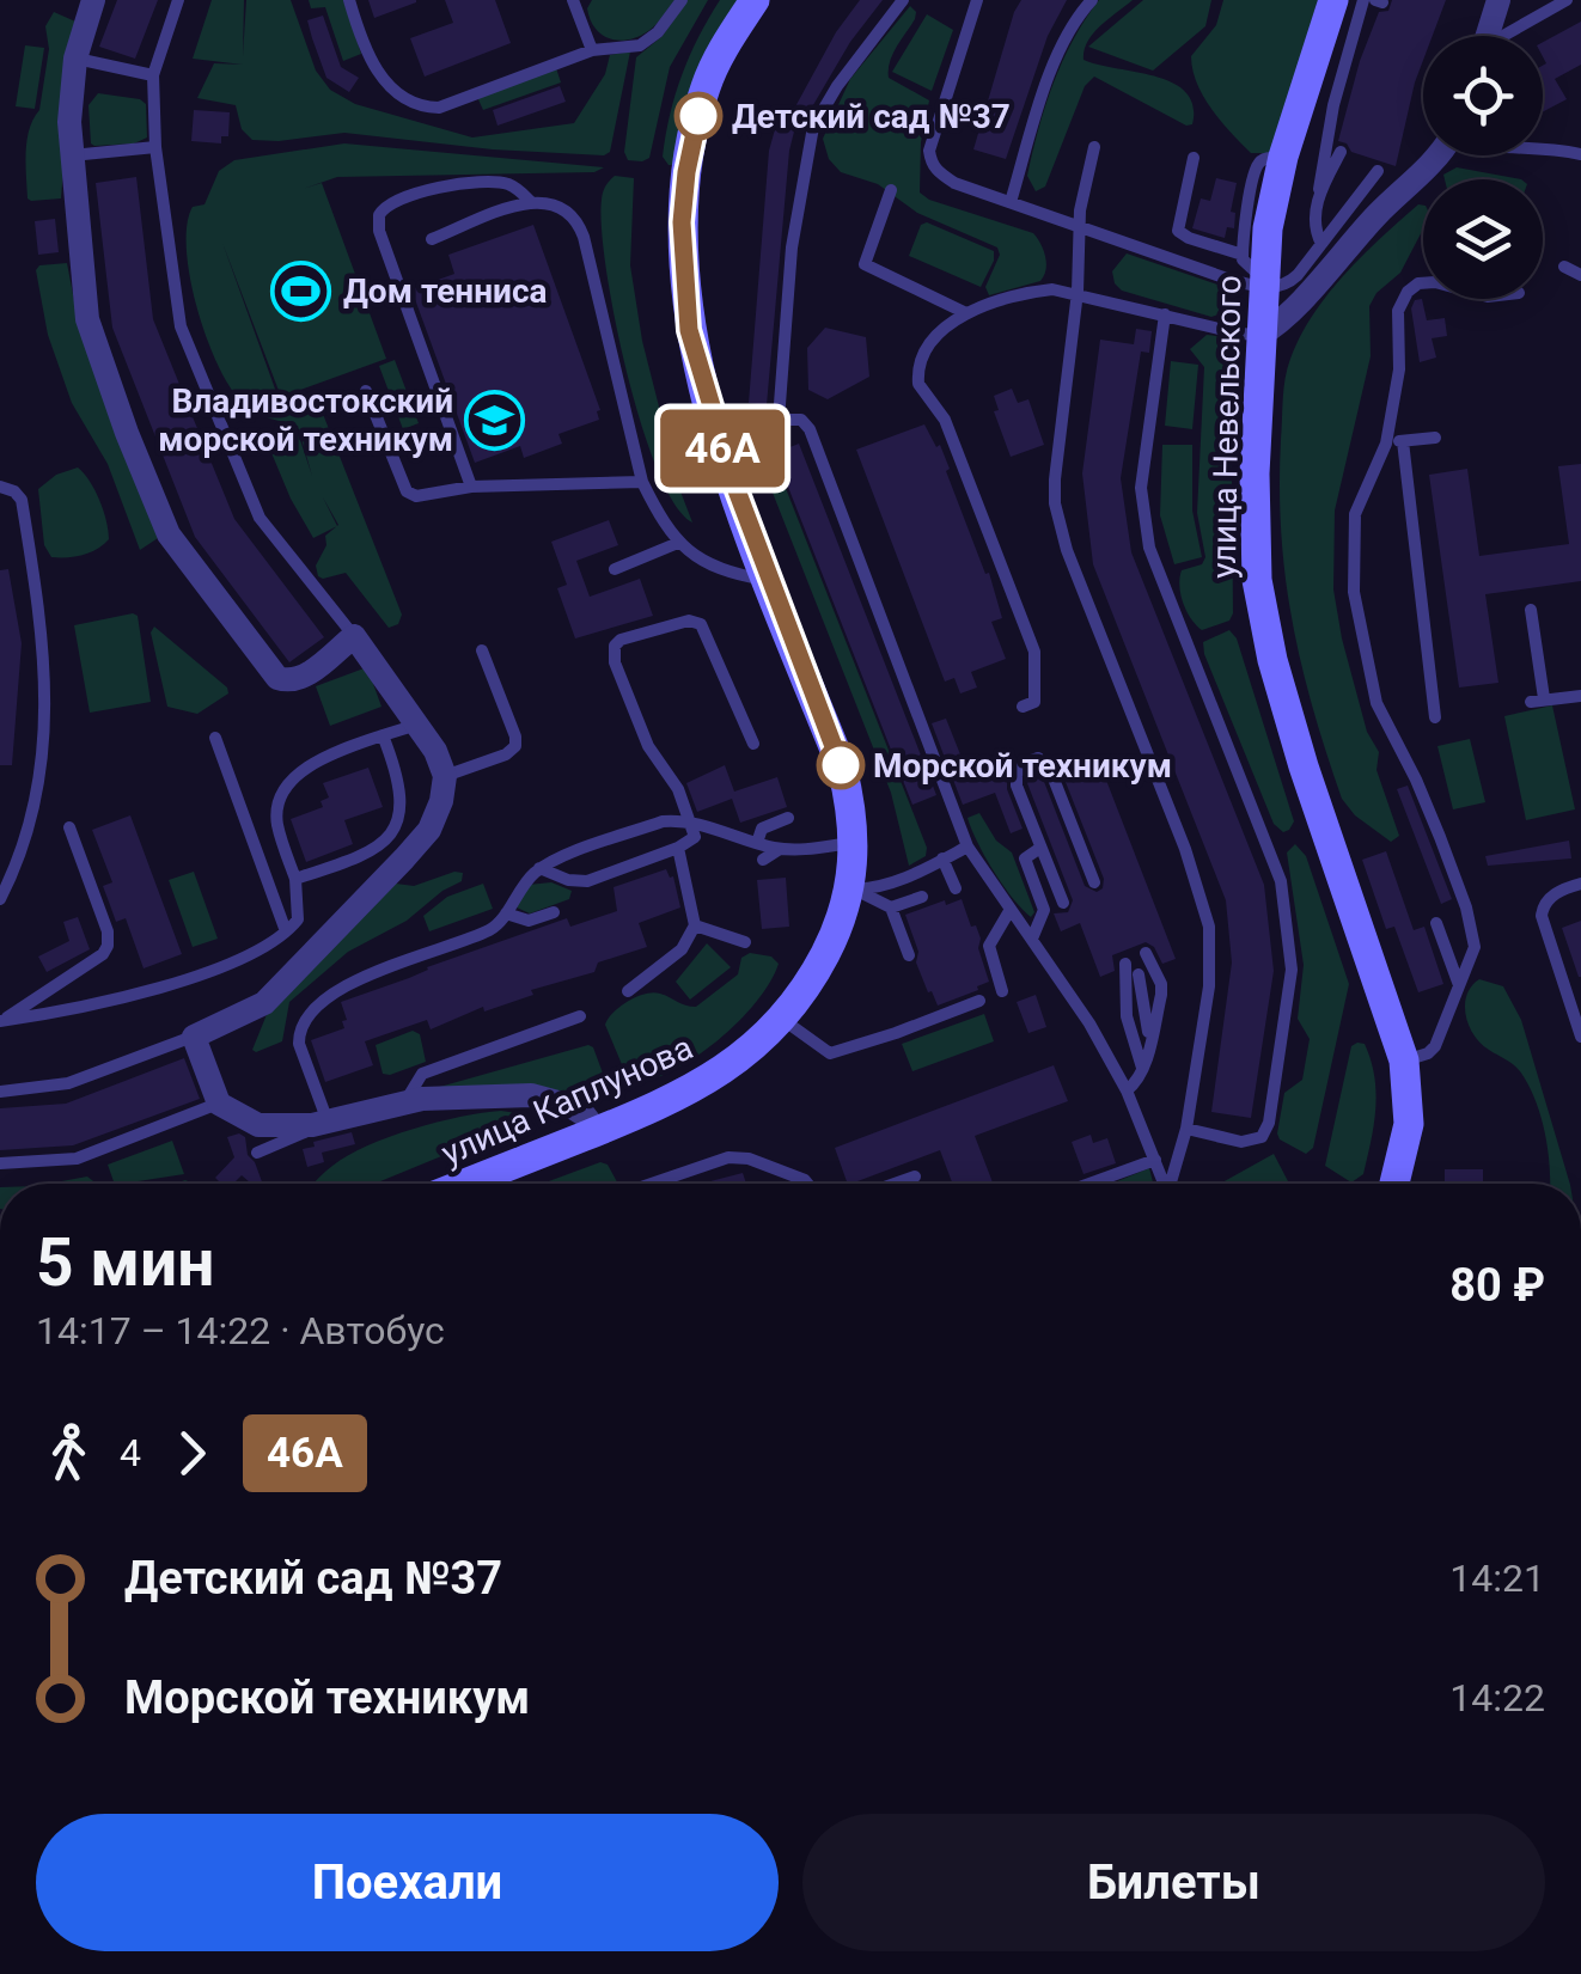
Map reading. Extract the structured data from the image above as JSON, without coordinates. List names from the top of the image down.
{
  "streets": {
    "street": ["улица Невельского", "улица Каплунова"]
  },
  "places": {
    "other": ["Детский сад №37", "Морской техникум"],
    "sports": ["Дом тенниса"],
    "school or university": ["Владивостокский морской техникум"]
  },
  "lines": ["bus line 46А"],
  "page": {
    "on_map": "46А",
    "heading": ["5 мин", "14:17 – 14:22 · Автобус", "80 ₽"],
    "legs": ["4", "46А"],
    "list": [
      {
        "name": "Детский сад №37",
        "value": "14:21"
      },
      {
        "name": "Морской техникум",
        "value": "14:22"
      }
    ],
    "buttons": ["Поехали", "Билеты"]
  }
}
